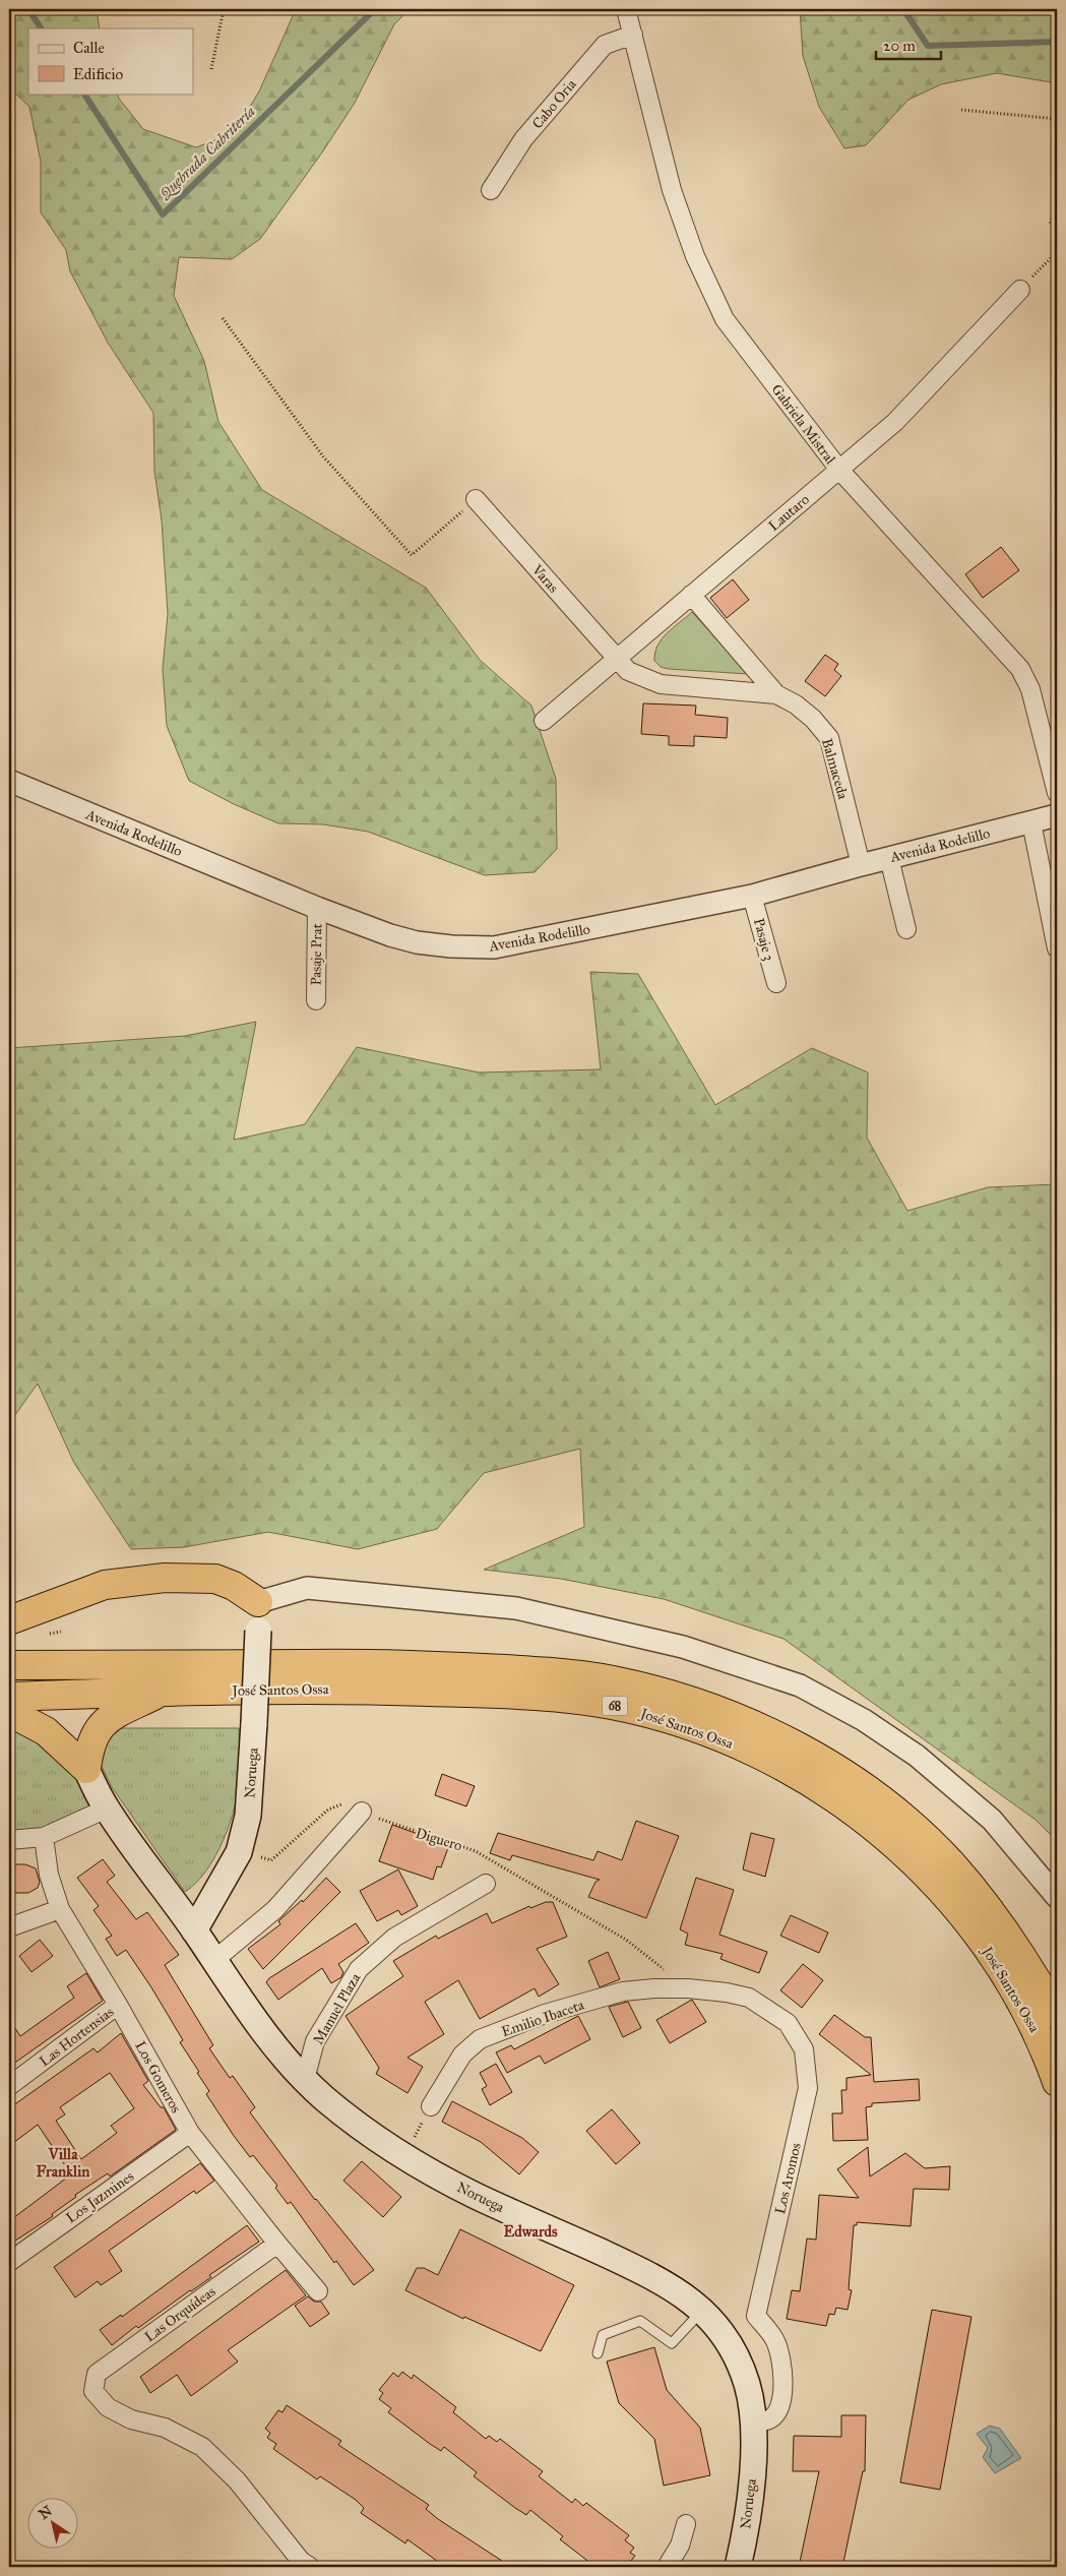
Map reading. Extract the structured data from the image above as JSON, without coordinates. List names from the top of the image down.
{
  "streets": {
    "highway": ["José Santos Ossa", "68"],
    "main road": ["Noruega"],
    "street": [
      "Cabo Oria",
      "Gabriela Mistral",
      "Lautaro",
      "Varas",
      "Balmaceda",
      "Avenida Rodelillo",
      "Pasaje 3",
      "Pasaje Prat",
      "Manuel Plaza",
      "Emilio Ibaceta",
      "Las Hortensias",
      "Los Gomeros",
      "Los Aromos",
      "Los Jazmines",
      "Las Orquídeas"
    ],
    "path": ["Diguero"]
  },
  "crossings": [
    ["Cabo Oria", "Gabriela Mistral"],
    ["Gabriela Mistral", "Lautaro"],
    ["Lautaro", "Varas"],
    ["Lautaro", "Balmaceda"],
    ["Varas", "Balmaceda"],
    ["Balmaceda", "Avenida Rodelillo"],
    ["Avenida Rodelillo", "Pasaje 3"],
    ["Avenida Rodelillo", "Pasaje Prat"],
    ["Noruega", "Diguero"],
    ["Noruega", "Manuel Plaza"],
    ["Noruega", "Los Aromos"],
    ["Diguero", "Emilio Ibaceta"],
    ["Diguero", "Los Aromos"],
    ["Emilio Ibaceta", "Los Aromos"],
    ["Las Hortensias", "Los Gomeros"],
    ["Los Gomeros", "Los Jazmines"],
    ["Los Gomeros", "Las Orquídeas"]
  ],
  "districts": ["Villa Franklin", "Edwards"],
  "water": ["Quebrada Cabritería"],
  "legend": ["Calle", "Edificio"],
  "scale_bar": "20 m",
  "north": "top left"
}
